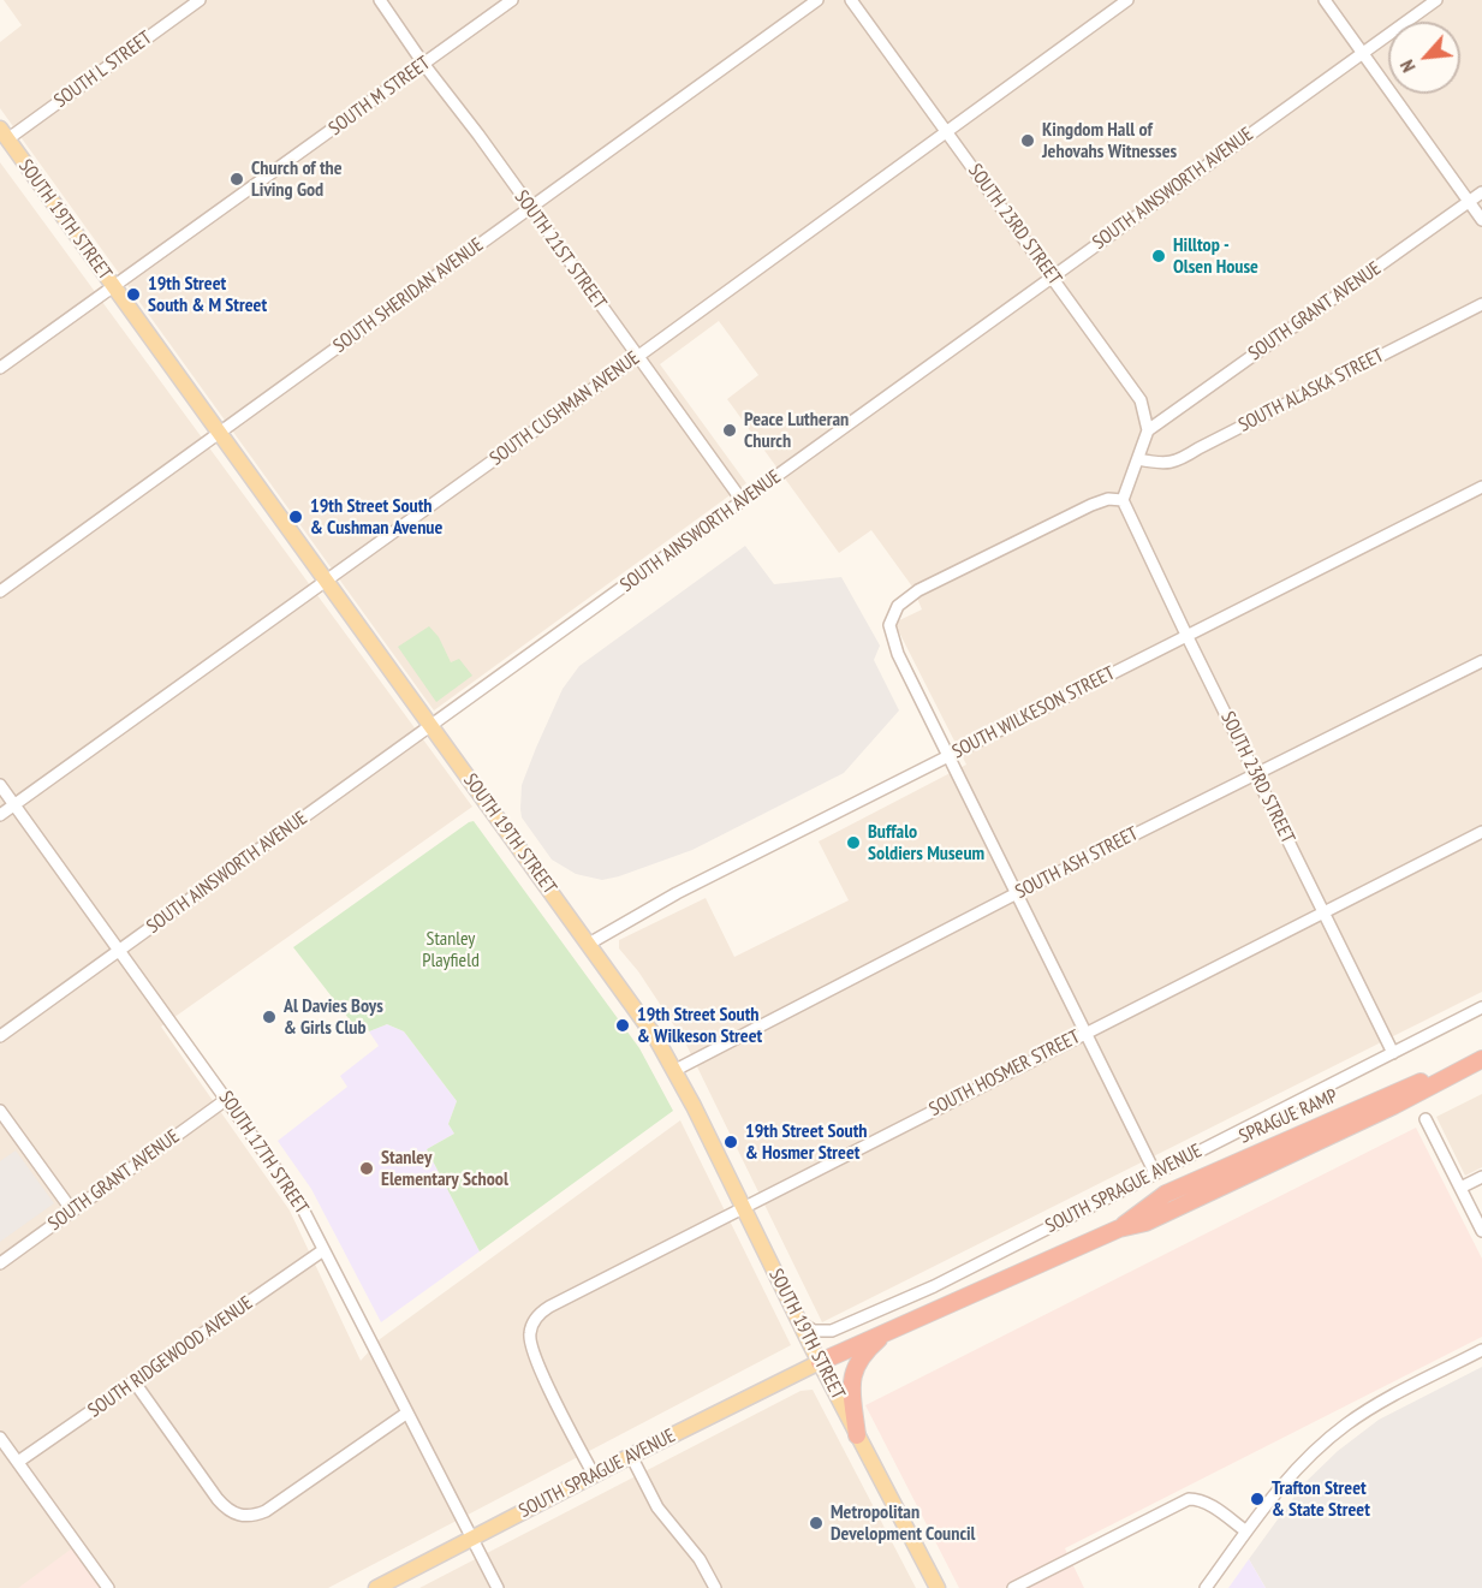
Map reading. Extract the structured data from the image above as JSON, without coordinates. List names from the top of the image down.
{
  "streets": {
    "highway": ["SPRAGUE RAMP"],
    "main road": ["SOUTH 19TH STREET", "SOUTH SPRAGUE AVENUE"],
    "street": [
      "SOUTH L STREET",
      "SOUTH M STREET",
      "SOUTH AINSWORTH AVENUE",
      "SOUTH 23RD STREET",
      "SOUTH 21ST STREET",
      "SOUTH SHERIDAN AVENUE",
      "SOUTH GRANT AVENUE",
      "SOUTH ALASKA STREET",
      "SOUTH CUSHMAN AVENUE",
      "SOUTH WILKESON STREET",
      "SOUTH ASH STREET",
      "SOUTH HOSMER STREET",
      "SOUTH 17TH STREET",
      "SOUTH RIDGEWOOD AVENUE"
    ]
  },
  "crossings": [
    ["SOUTH L STREET", "SOUTH 19TH STREET"],
    ["SOUTH M STREET", "SOUTH 19TH STREET"],
    ["SOUTH M STREET", "SOUTH 21ST STREET"],
    ["SOUTH AINSWORTH AVENUE", "SOUTH 19TH STREET"],
    ["SOUTH AINSWORTH AVENUE", "SOUTH 23RD STREET"],
    ["SOUTH AINSWORTH AVENUE", "SOUTH 21ST STREET"],
    ["SOUTH AINSWORTH AVENUE", "SOUTH 17TH STREET"],
    ["SOUTH 19TH STREET", "SOUTH SHERIDAN AVENUE"],
    ["SOUTH 19TH STREET", "SOUTH CUSHMAN AVENUE"],
    ["SOUTH 19TH STREET", "SOUTH WILKESON STREET"],
    ["SOUTH 19TH STREET", "SOUTH ASH STREET"],
    ["SOUTH 19TH STREET", "SOUTH HOSMER STREET"],
    ["SOUTH 19TH STREET", "SPRAGUE RAMP"],
    ["SOUTH 19TH STREET", "SOUTH SPRAGUE AVENUE"],
    ["SOUTH 23RD STREET", "SOUTH GRANT AVENUE"],
    ["SOUTH 23RD STREET", "SOUTH CUSHMAN AVENUE"],
    ["SOUTH 23RD STREET", "SOUTH WILKESON STREET"],
    ["SOUTH 23RD STREET", "SOUTH ASH STREET"],
    ["SOUTH 23RD STREET", "SOUTH HOSMER STREET"],
    ["SOUTH 23RD STREET", "SOUTH SPRAGUE AVENUE"],
    ["SOUTH 21ST STREET", "SOUTH SHERIDAN AVENUE"],
    ["SOUTH 21ST STREET", "SOUTH CUSHMAN AVENUE"],
    ["SOUTH GRANT AVENUE", "SOUTH 17TH STREET"],
    ["SOUTH CUSHMAN AVENUE", "SOUTH 17TH STREET"],
    ["SOUTH HOSMER STREET", "SOUTH SPRAGUE AVENUE"],
    ["SPRAGUE RAMP", "SOUTH SPRAGUE AVENUE"],
    ["SOUTH 17TH STREET", "SOUTH SPRAGUE AVENUE"],
    ["SOUTH 17TH STREET", "SOUTH RIDGEWOOD AVENUE"]
  ],
  "parks": ["Stanley Playfield"],
  "places": [
    "Kingdom Hall of Jehovahs Witnesses",
    "Church of the Living God",
    "Hilltop - Olsen House",
    "19th Street South & M Street",
    "Peace Lutheran Church",
    "19th Street South & Cushman Avenue",
    "Buffalo Soldiers Museum",
    "Al Davies Boys & Girls Club",
    "19th Street South & Wilkeson Street",
    "19th Street South & Hosmer Street",
    "Stanley Elementary School",
    "Trafton Street & State Street",
    "Metropolitan Development Council"
  ],
  "north": "bottom left"
}
